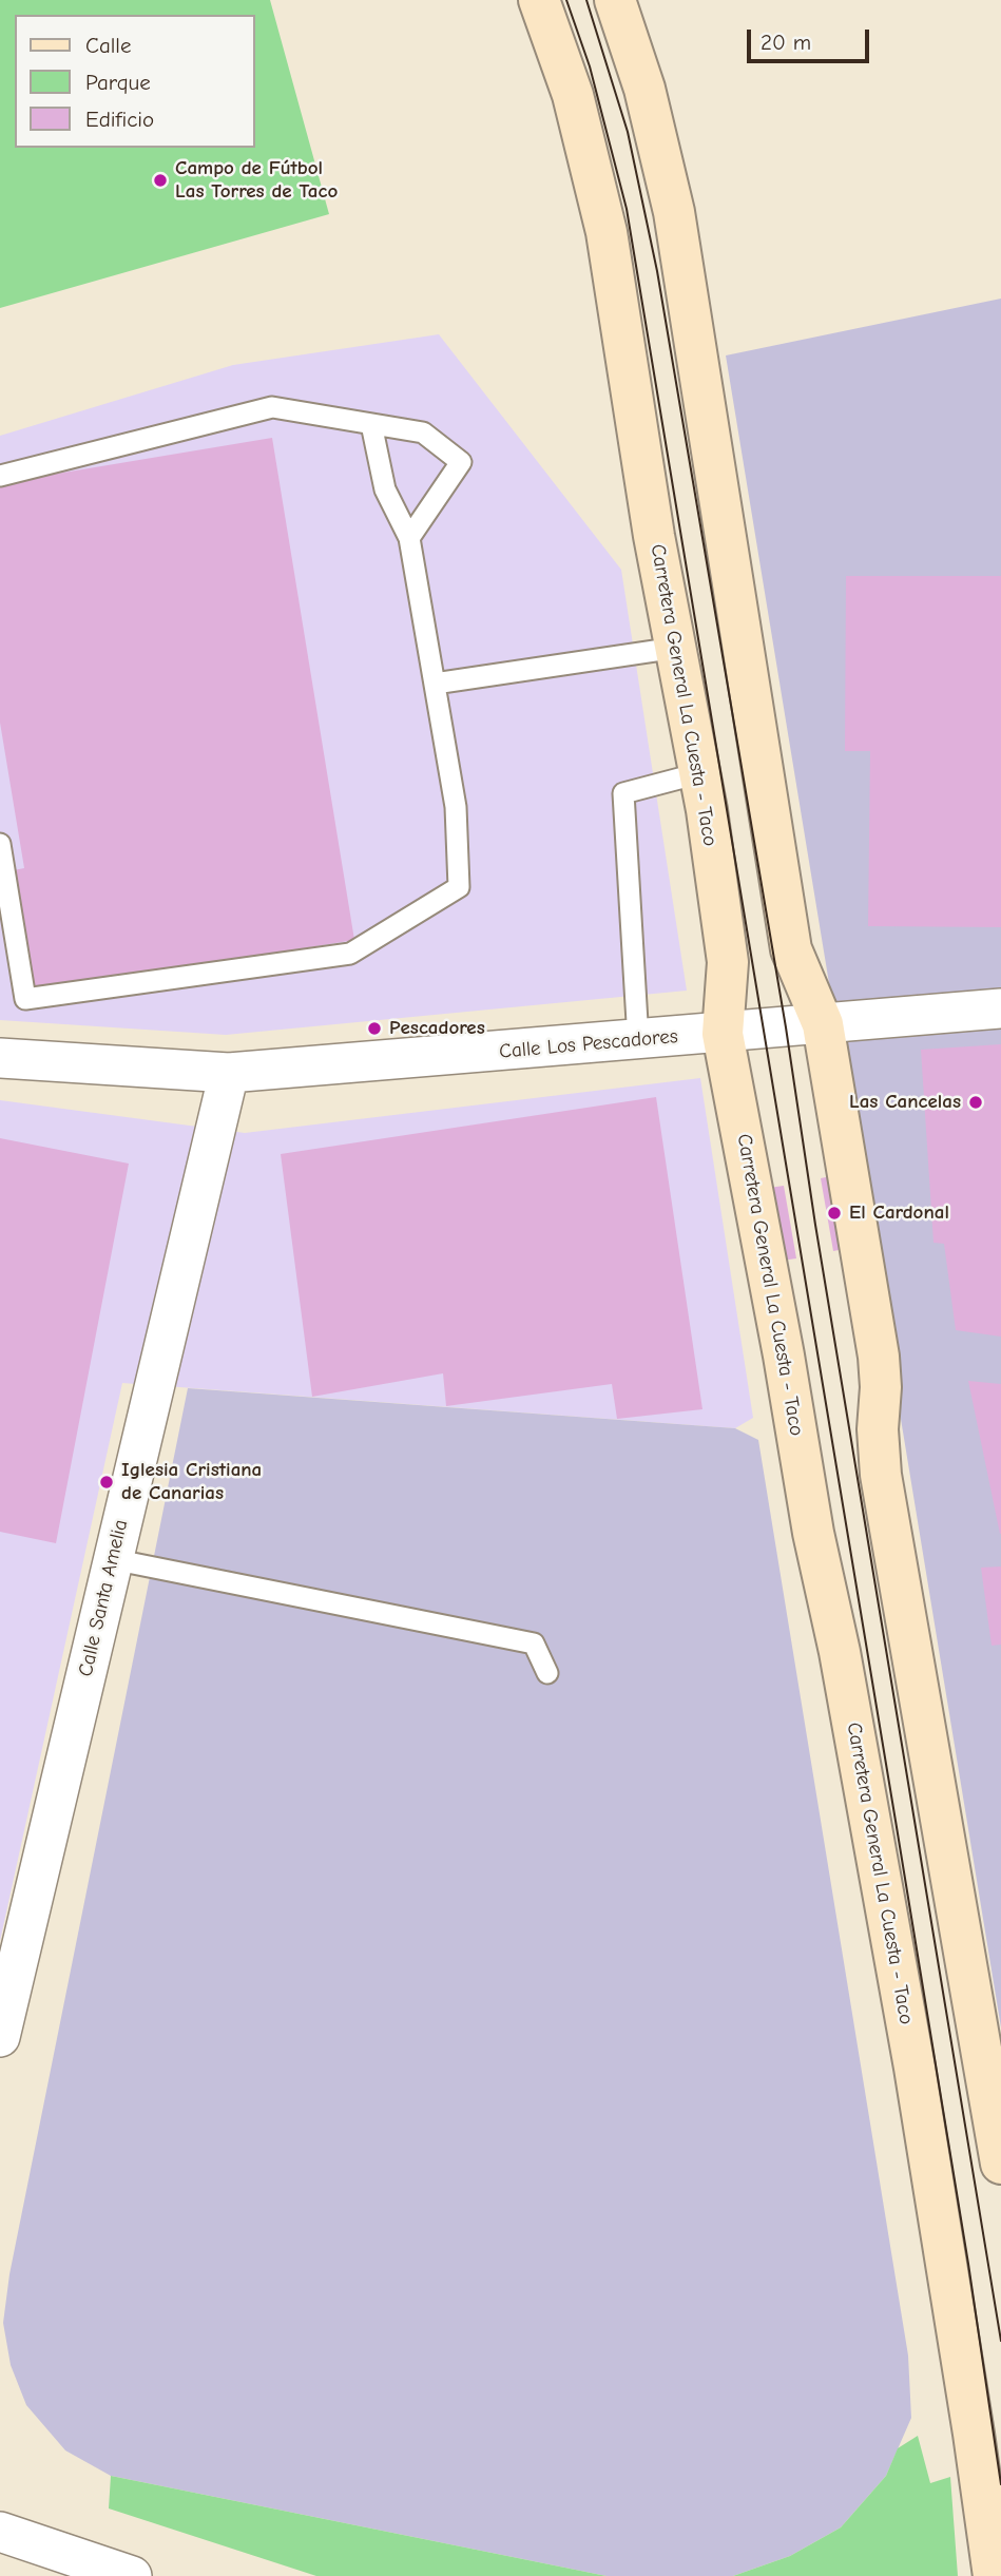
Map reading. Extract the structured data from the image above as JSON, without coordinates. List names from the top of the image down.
{
  "streets": {
    "main road": ["Carretera General La Cuesta - Taco"],
    "street": ["Calle Los Pescadores", "Calle Santa Amelia"]
  },
  "crossings": [
    ["Carretera General La Cuesta - Taco", "Calle Los Pescadores"],
    ["Calle Los Pescadores", "Calle Santa Amelia"]
  ],
  "places": [
    "Campo de Fútbol Las Torres de Taco",
    "Pescadores",
    "Las Cancelas",
    "El Cardonal",
    "Iglesia Cristiana de Canarias"
  ],
  "legend": ["Calle", "Parque", "Edificio"],
  "scale_bar": "20 m"
}
